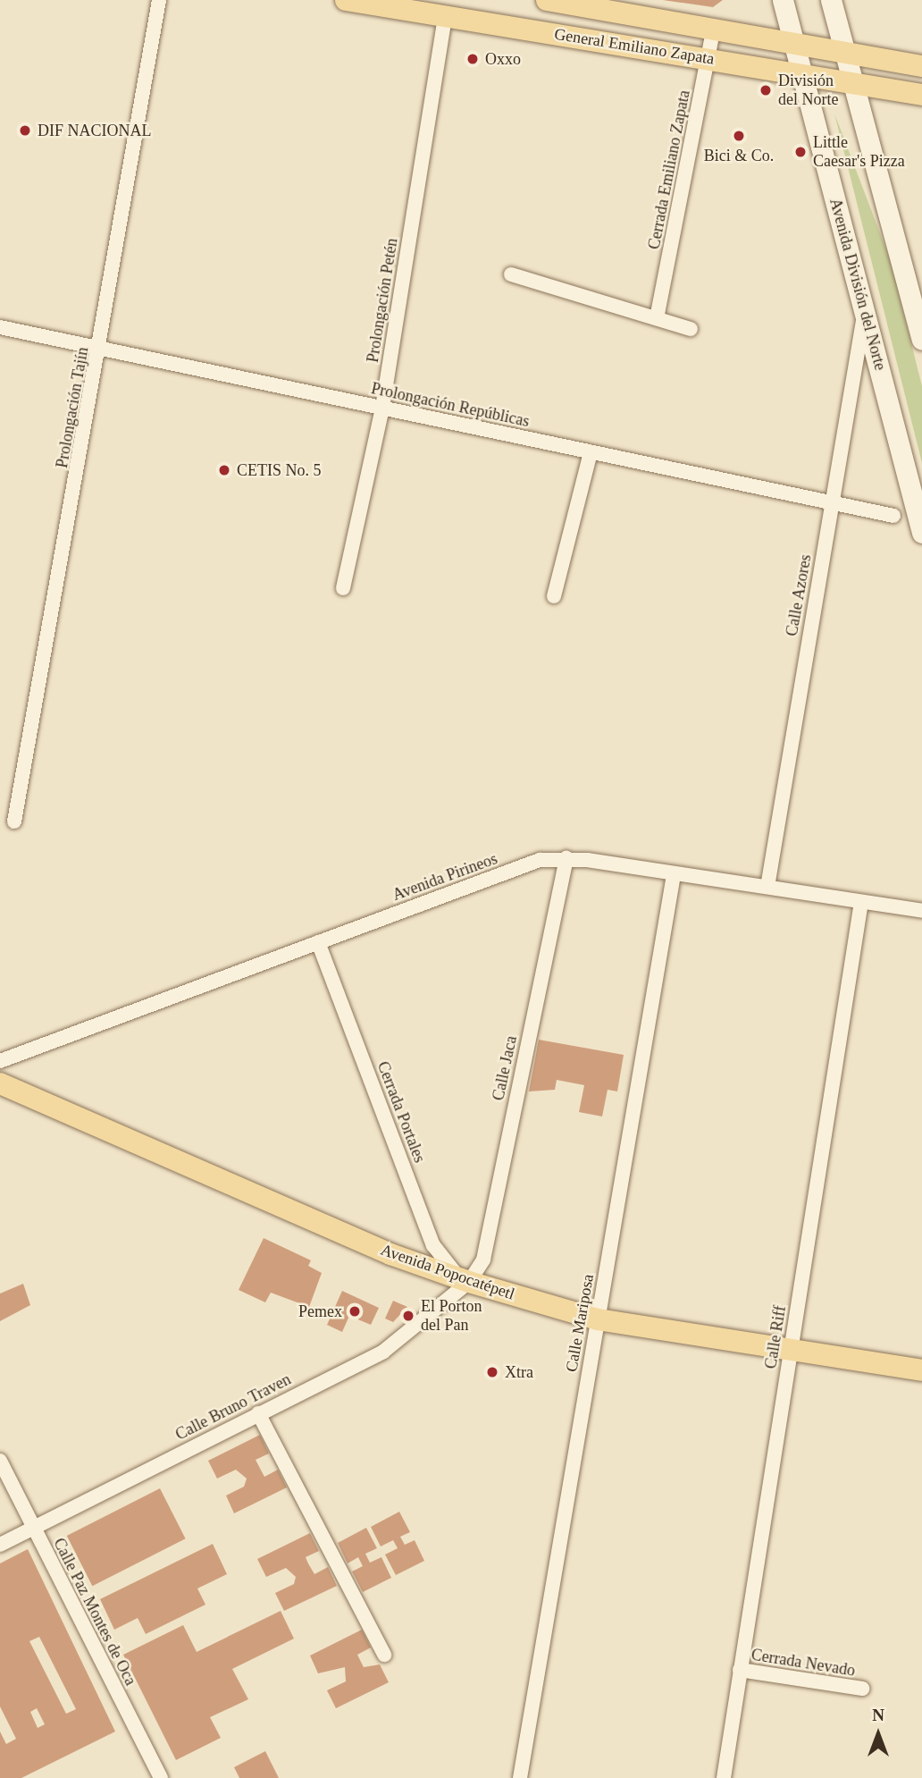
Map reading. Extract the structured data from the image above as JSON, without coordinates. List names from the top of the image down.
{
  "streets": {
    "main road": ["General Emiliano Zapata", "Avenida División del Norte", "Avenida Popocatépetl"],
    "street": [
      "Cerrada Emiliano Zapata",
      "Prolongación Petén",
      "Prolongación Repúblicas",
      "Prolongación Tajín",
      "Calle Azores",
      "Avenida Pirineos",
      "Calle Jaca",
      "Cerrada Portales",
      "Calle Mariposa",
      "Calle Riff",
      "Calle Bruno Traven",
      "Calle Paz Montes de Oca",
      "Cerrada Nevado"
    ]
  },
  "crossings": [
    ["General Emiliano Zapata", "Cerrada Emiliano Zapata"],
    ["General Emiliano Zapata", "Avenida División del Norte"],
    ["General Emiliano Zapata", "Prolongación Petén"],
    ["Avenida División del Norte", "Calle Azores"],
    ["Prolongación Petén", "Prolongación Repúblicas"],
    ["Prolongación Repúblicas", "Prolongación Tajín"],
    ["Prolongación Repúblicas", "Calle Azores"],
    ["Calle Azores", "Avenida Pirineos"],
    ["Avenida Pirineos", "Calle Jaca"],
    ["Avenida Pirineos", "Cerrada Portales"],
    ["Avenida Pirineos", "Calle Mariposa"],
    ["Avenida Pirineos", "Calle Riff"],
    ["Calle Jaca", "Cerrada Portales"],
    ["Calle Jaca", "Avenida Popocatépetl"],
    ["Calle Jaca", "Calle Bruno Traven"],
    ["Cerrada Portales", "Avenida Popocatépetl"],
    ["Cerrada Portales", "Calle Bruno Traven"],
    ["Avenida Popocatépetl", "Calle Mariposa"],
    ["Avenida Popocatépetl", "Calle Riff"],
    ["Avenida Popocatépetl", "Calle Bruno Traven"],
    ["Calle Riff", "Cerrada Nevado"],
    ["Calle Bruno Traven", "Calle Paz Montes de Oca"]
  ],
  "places": [
    "Oxxo",
    "División del Norte",
    "DIF NACIONAL",
    "Bici & Co.",
    "Little Caesar's Pizza",
    "CETIS No. 5",
    "Pemex",
    "El Porton del Pan",
    "Xtra"
  ],
  "north": "top"
}
